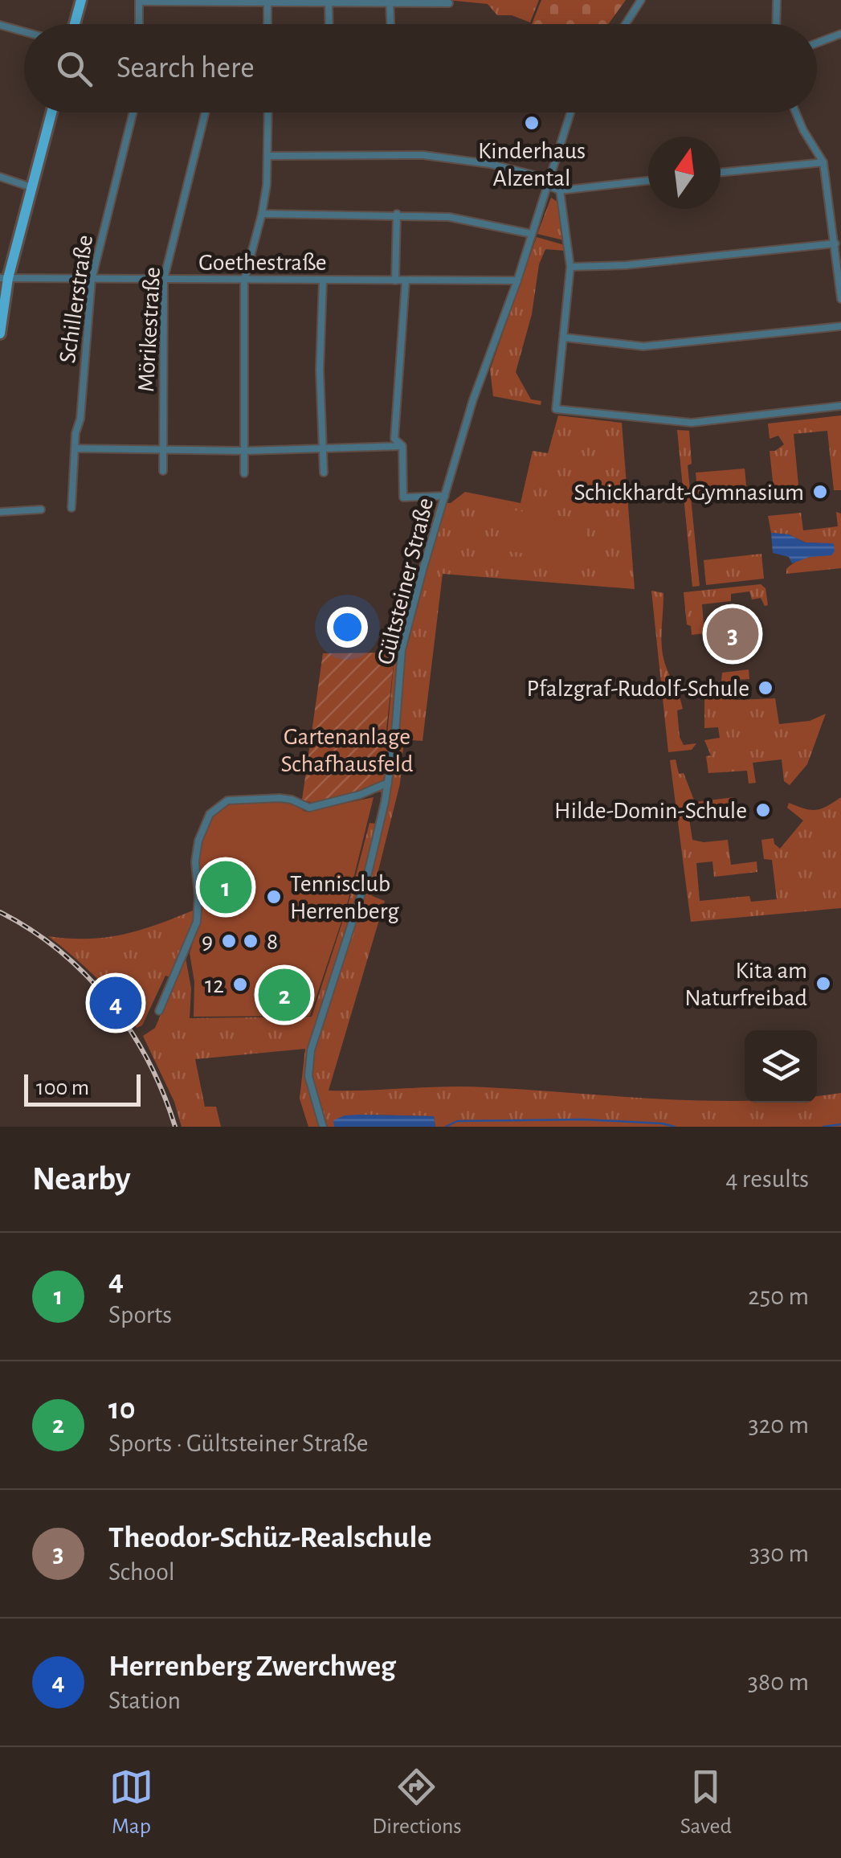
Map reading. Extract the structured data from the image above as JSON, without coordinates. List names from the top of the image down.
{
  "streets": {
    "street": [
      "Goethestraße",
      "Schillerstraße",
      "Mörikestraße",
      "Gültsteiner Straße"
    ]
  },
  "crossings": [
    ["Goethestraße", "Schillerstraße"],
    ["Goethestraße", "Mörikestraße"],
    ["Goethestraße", "Gültsteiner Straße"]
  ],
  "parks": ["Gartenanlage Schafhausfeld"],
  "places": [
    "Kinderhaus Alzental",
    "Schickhardt-Gymnasium",
    "Pfalzgraf-Rudolf-Schule",
    "Hilde-Domin-Schule",
    "Tennisclub Herrenberg",
    "9",
    "8",
    "Kita am Naturfreibad",
    "12"
  ],
  "scale_bar": "100 m",
  "north": "top",
  "page": {
    "search": "Search here",
    "pins": [
      "3",
      "1",
      "2",
      "4"
    ],
    "scale": "100 m",
    "heading": ["Nearby", "4 results"],
    "list": [
      {
        "mark": "1",
        "name": "4",
        "note": "Sports",
        "value": "250 m"
      },
      {
        "mark": "2",
        "name": "10",
        "note": "Sports · Gültsteiner Straße",
        "value": "320 m"
      },
      {
        "mark": "3",
        "name": "Theodor-Schüz-Realschule",
        "note": "School",
        "value": "330 m"
      },
      {
        "mark": "4",
        "name": "Herrenberg Zwerchweg",
        "note": "Station",
        "value": "380 m"
      }
    ],
    "nav": ["Map", "Directions", "Saved"]
  }
}
